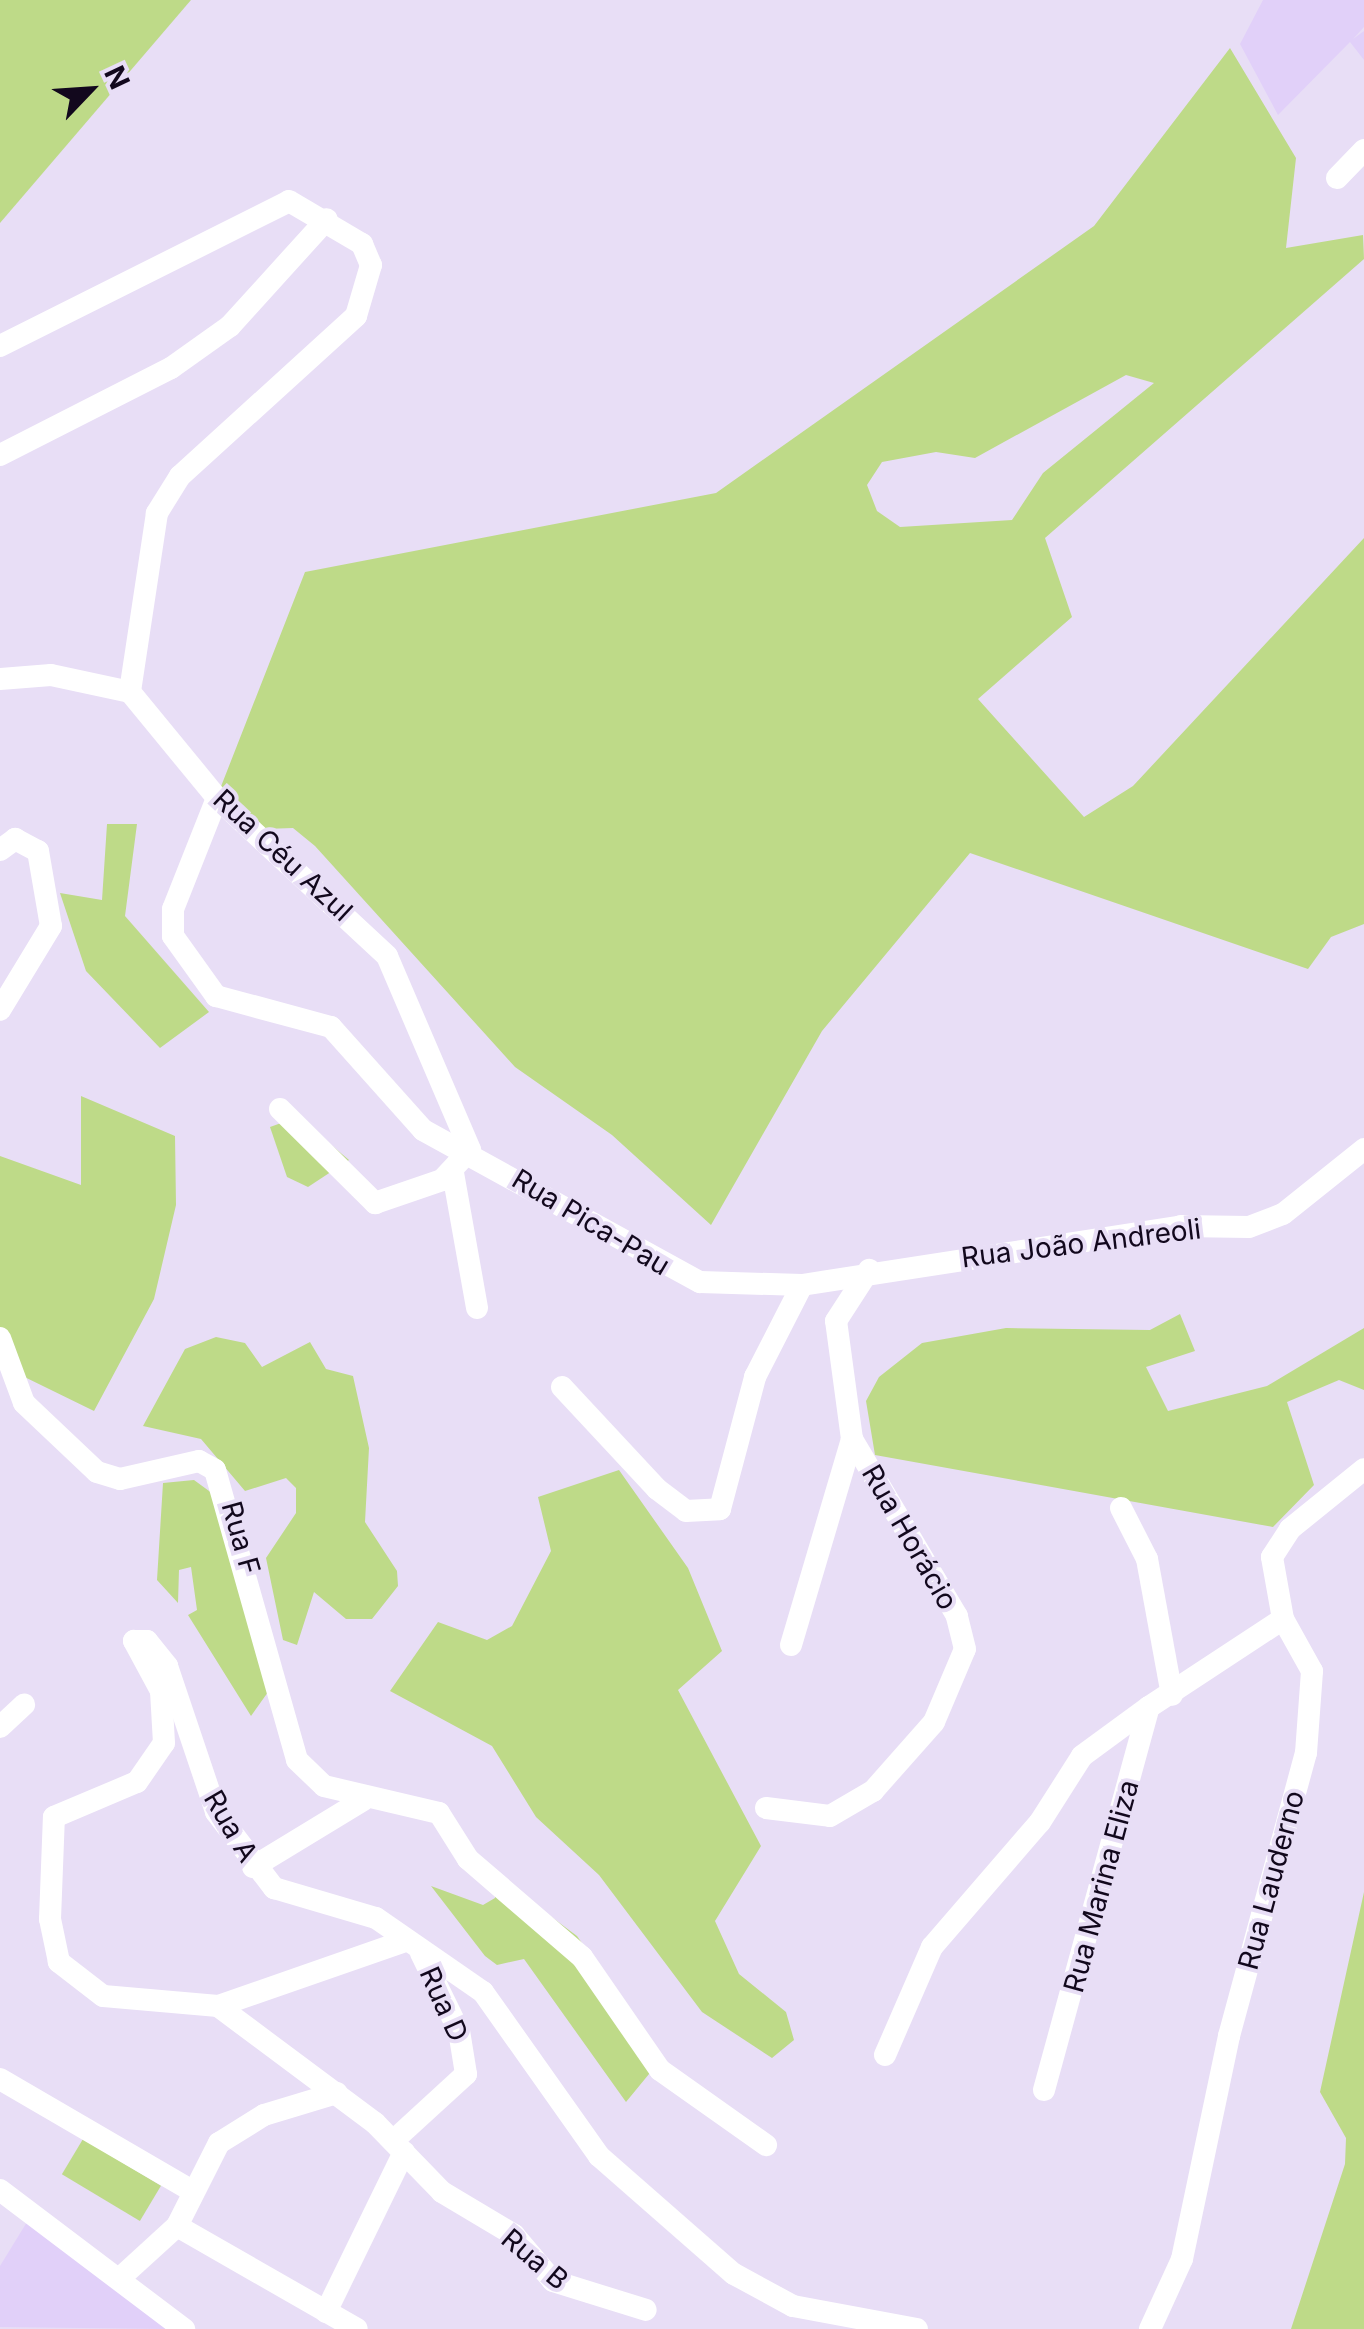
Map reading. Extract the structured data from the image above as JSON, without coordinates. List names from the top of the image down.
{
  "streets": {
    "street": [
      "Rua Céu Azul",
      "Rua Pica-Pau",
      "Rua João Andreoli",
      "Rua Horácio",
      "Rua F",
      "Rua A",
      "Rua Lauderno",
      "Rua Marina Eliza",
      "Rua D",
      "Rua B"
    ]
  },
  "crossings": [
    ["Rua Céu Azul", "Rua Pica-Pau"],
    ["Rua Pica-Pau", "Rua João Andreoli"],
    ["Rua A", "Rua D"],
    ["Rua A", "Rua B"],
    ["Rua D", "Rua B"]
  ],
  "north": "top right"
}
